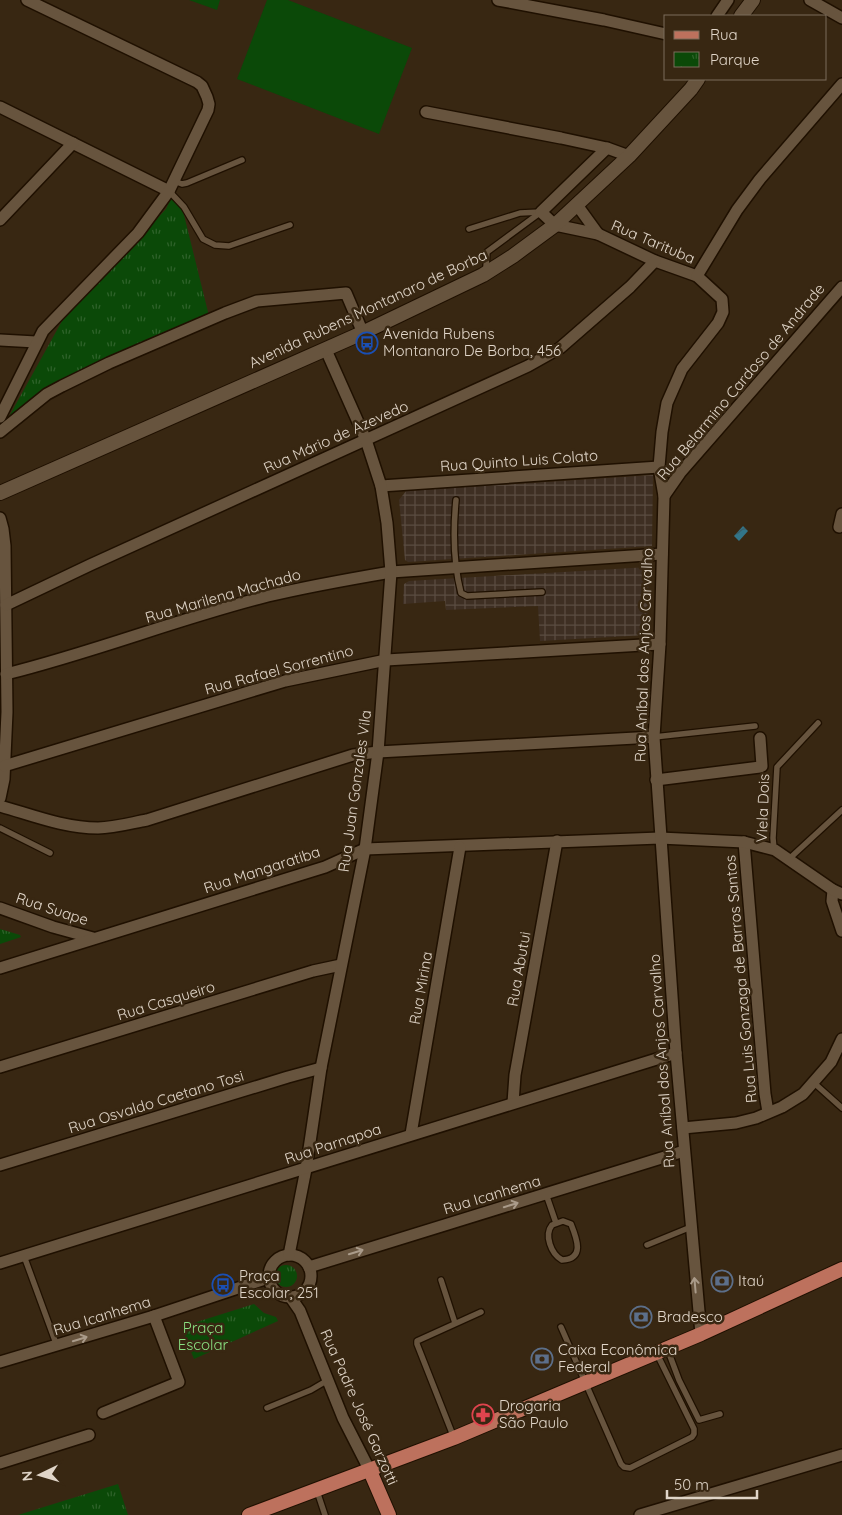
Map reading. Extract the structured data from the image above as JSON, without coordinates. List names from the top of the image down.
{
  "streets": {
    "main road": ["Rua Padre José Garzotti"],
    "street": [
      "Rua Tarituba",
      "Avenida Rubens Montanaro de Borba",
      "Rua Belarmino Cardoso de Andrade",
      "Rua Mário de Azevedo",
      "Rua Quinto Luis Colato",
      "Rua Marilena Machado",
      "Rua Aníbal dos Anjos Carvalho",
      "Rua Rafael Sorrentino",
      "Rua Juan Gonzales Vila",
      "Rua Mangaratiba",
      "Rua Suape",
      "Rua Abutui",
      "Rua Luis Gonzaga de Barros Santos",
      "Rua Mirina",
      "Rua Casqueiro",
      "Rua Osvaldo Caetano Tosi",
      "Rua Parnapoa",
      "Rua Icanhema"
    ],
    "lane": ["Viela Dois"]
  },
  "crossings": [
    ["Rua Tarituba", "Avenida Rubens Montanaro de Borba"],
    ["Rua Tarituba", "Rua Mário de Azevedo"],
    ["Rua Tarituba", "Rua Aníbal dos Anjos Carvalho"],
    ["Avenida Rubens Montanaro de Borba", "Rua Juan Gonzales Vila"],
    ["Rua Belarmino Cardoso de Andrade", "Rua Aníbal dos Anjos Carvalho"],
    ["Rua Mário de Azevedo", "Rua Juan Gonzales Vila"],
    ["Rua Quinto Luis Colato", "Rua Aníbal dos Anjos Carvalho"],
    ["Rua Quinto Luis Colato", "Rua Juan Gonzales Vila"],
    ["Rua Marilena Machado", "Rua Aníbal dos Anjos Carvalho"],
    ["Rua Marilena Machado", "Rua Juan Gonzales Vila"],
    ["Rua Aníbal dos Anjos Carvalho", "Rua Rafael Sorrentino"],
    ["Rua Aníbal dos Anjos Carvalho", "Rua Mangaratiba"],
    ["Rua Aníbal dos Anjos Carvalho", "Rua Parnapoa"],
    ["Rua Aníbal dos Anjos Carvalho", "Rua Icanhema"],
    ["Rua Rafael Sorrentino", "Rua Juan Gonzales Vila"],
    ["Rua Juan Gonzales Vila", "Rua Mangaratiba"],
    ["Rua Juan Gonzales Vila", "Rua Casqueiro"],
    ["Rua Juan Gonzales Vila", "Rua Osvaldo Caetano Tosi"],
    ["Rua Juan Gonzales Vila", "Rua Parnapoa"],
    ["Rua Juan Gonzales Vila", "Rua Icanhema"],
    ["Rua Juan Gonzales Vila", "Rua Padre José Garzotti"],
    ["Viela Dois", "Rua Mangaratiba"],
    ["Rua Mangaratiba", "Rua Suape"],
    ["Rua Mangaratiba", "Rua Abutui"],
    ["Rua Mangaratiba", "Rua Luis Gonzaga de Barros Santos"],
    ["Rua Mangaratiba", "Rua Mirina"],
    ["Rua Abutui", "Rua Parnapoa"],
    ["Rua Mirina", "Rua Parnapoa"],
    ["Rua Icanhema", "Rua Padre José Garzotti"]
  ],
  "one_way": ["Rua Icanhema"],
  "parks": ["Praça Escolar"],
  "places": {
    "bus stop": ["Avenida Rubens Montanaro De Borba, 456", "Praça Escolar, 251"],
    "bank": ["Itaú", "Bradesco", "Caixa Econômica Federal"],
    "pharmacy": ["Drogaria São Paulo"]
  },
  "legend": ["Rua", "Parque"],
  "scale_bar": "50 m",
  "north": "left"
}
